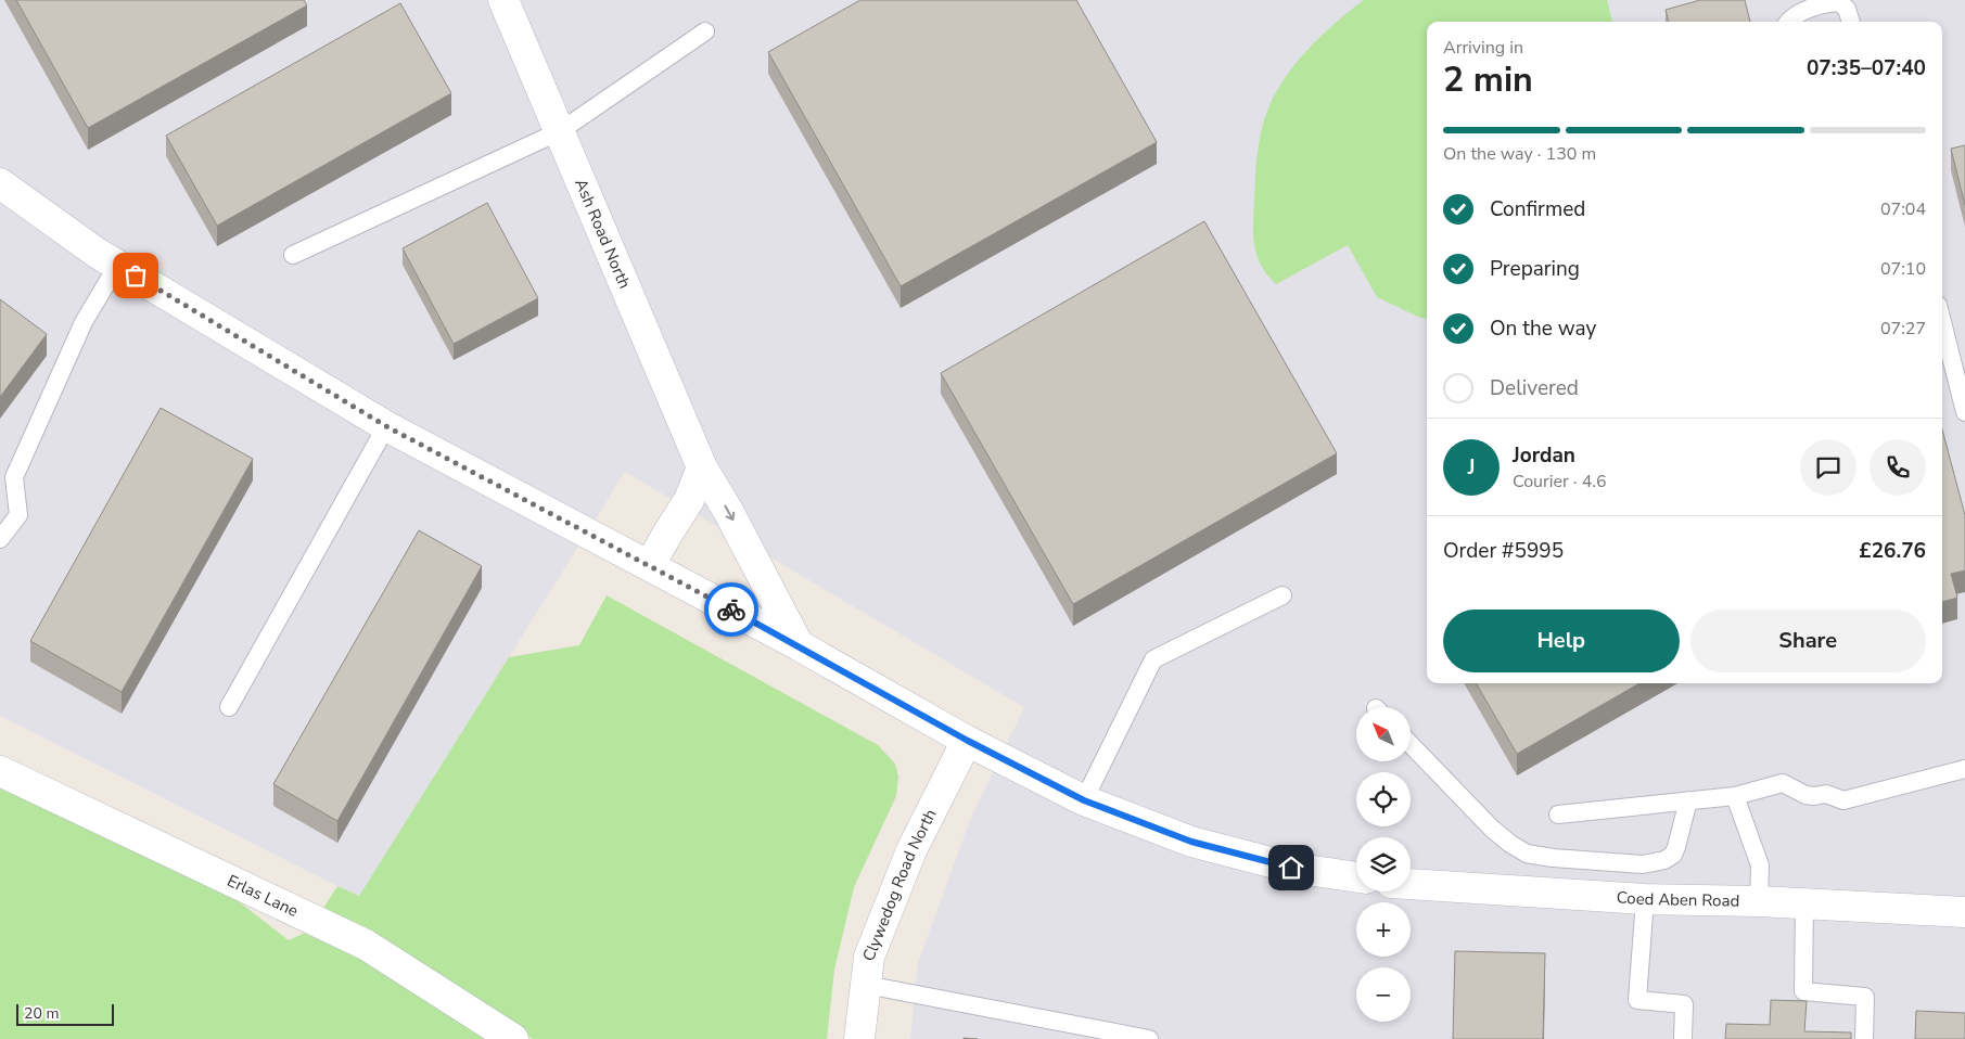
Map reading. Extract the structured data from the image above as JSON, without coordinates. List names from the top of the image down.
{
  "streets": {
    "street": [
      "Ash Road North",
      "Clywedog Road North",
      "Erlas Lane",
      "Coed Aben Road"
    ]
  },
  "scale_bar": "20 m",
  "north": "top left",
  "page": {
    "heading": ["2 min", "Arriving in", "07:35–07:40"],
    "panel": [
      "Jordan",
      "Courier · 4.6",
      "Order #5995",
      "£26.76"
    ],
    "bar": "On the way · 130 m",
    "list": [
      ["Confirmed", "07:04"],
      ["Preparing", "07:10"],
      ["On the way", "07:27"],
      "Delivered"
    ],
    "round": "J",
    "buttons": ["Help", "Share"],
    "map_buttons": ["+", "−"],
    "scale": "20 m"
  }
}
